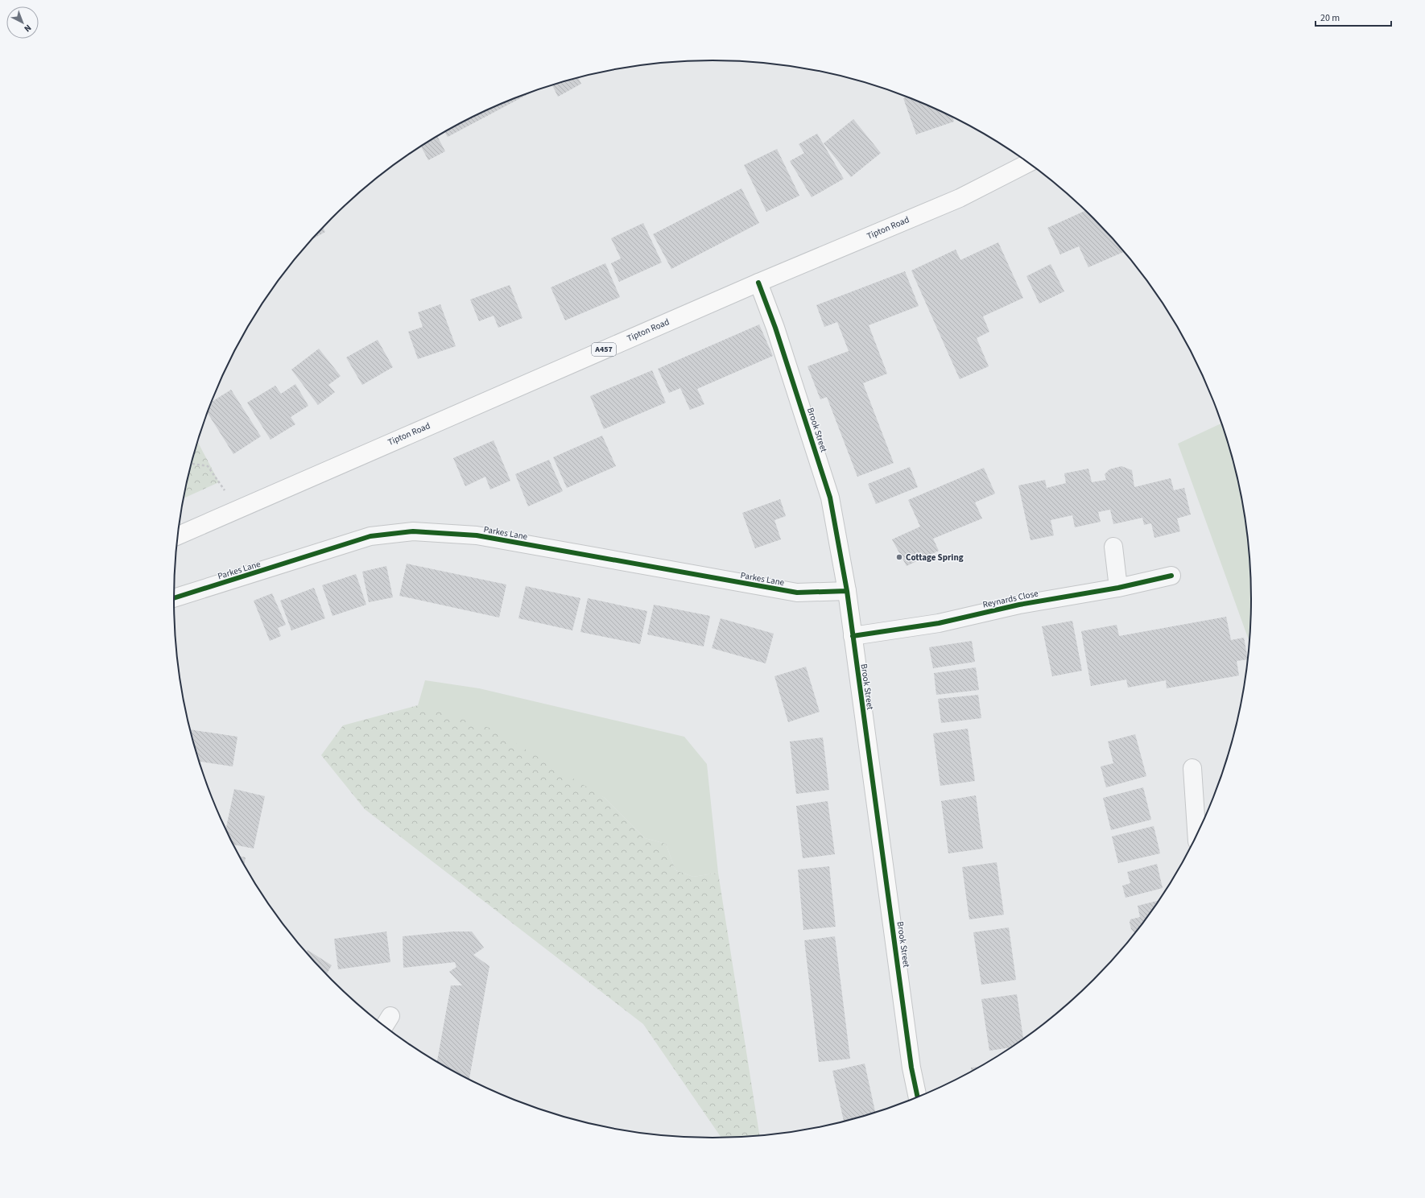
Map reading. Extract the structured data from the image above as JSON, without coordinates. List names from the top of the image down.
{
  "streets": {
    "main road": ["Tipton Road", "A457", "Brook Street"],
    "street": ["Parkes Lane", "Reynards Close"]
  },
  "crossings": [
    ["Tipton Road", "Brook Street"],
    ["Brook Street", "Parkes Lane"],
    ["Brook Street", "Reynards Close"]
  ],
  "places": ["Cottage Spring"],
  "scale_bar": "20 m",
  "north": "bottom right"
}
